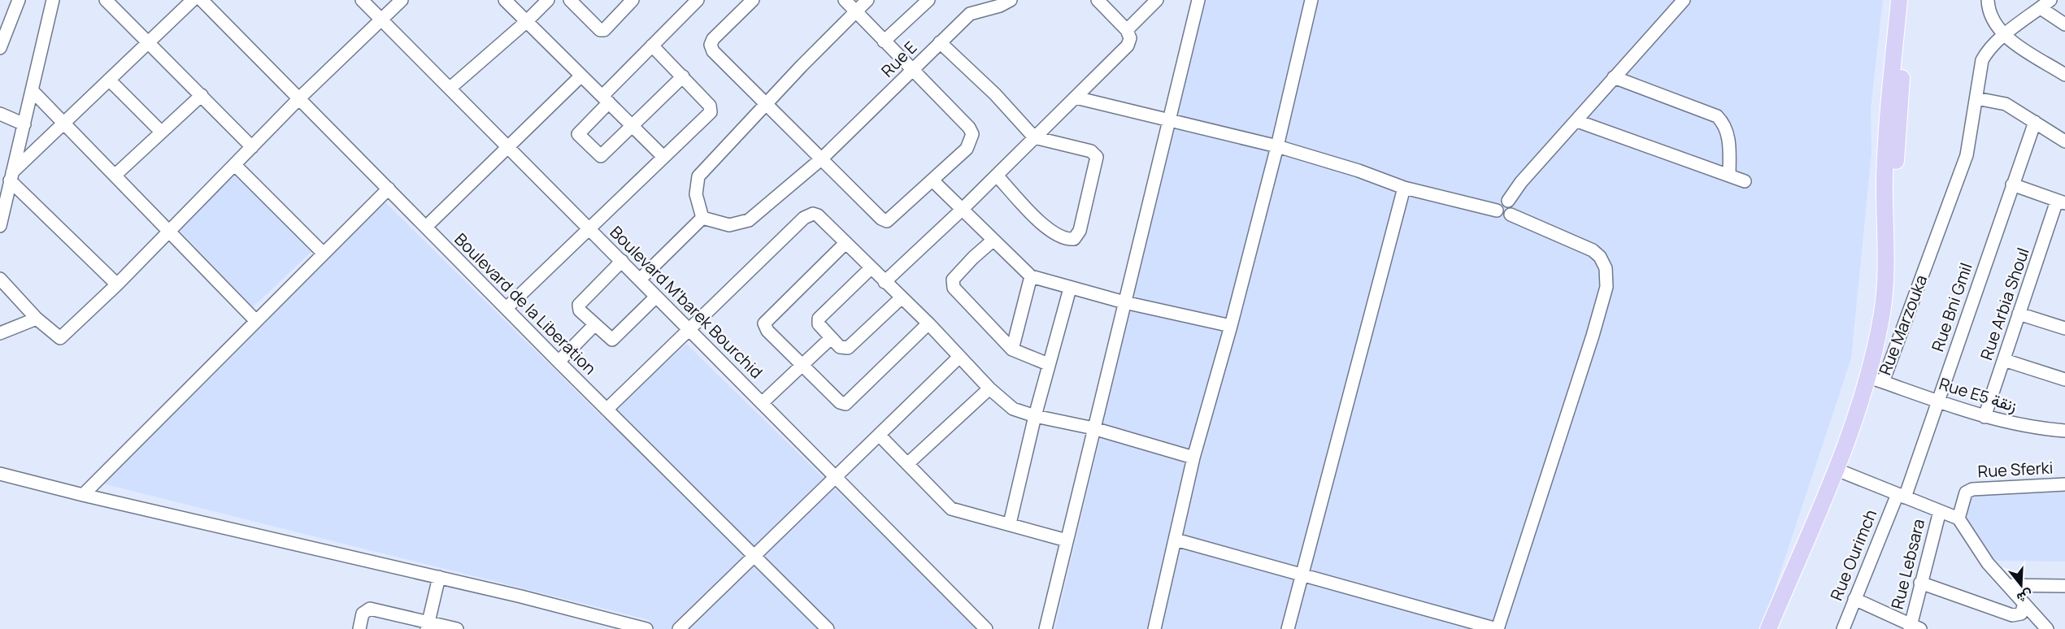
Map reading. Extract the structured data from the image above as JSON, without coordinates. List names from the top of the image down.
{
  "streets": {
    "main road": ["Rue Marzouka"],
    "street": [
      "Rue E",
      "Boulevard M'barek Bourchid",
      "Boulevard de la Liberation",
      "Rue Arbia Shoul",
      "Rue Bni Gmil",
      "Rue E5 زنقة",
      "Rue Sferki",
      "Rue Ourimch",
      "Rue Lebsara"
    ]
  },
  "crossings": [
    ["Rue Arbia Shoul", "Rue E5 زنقة"],
    ["Rue Bni Gmil", "Rue E5 زنقة"],
    ["Rue Bni Gmil", "Rue Ourimch"],
    ["Rue Marzouka", "Rue E5 زنقة"]
  ],
  "north": "bottom"
}
